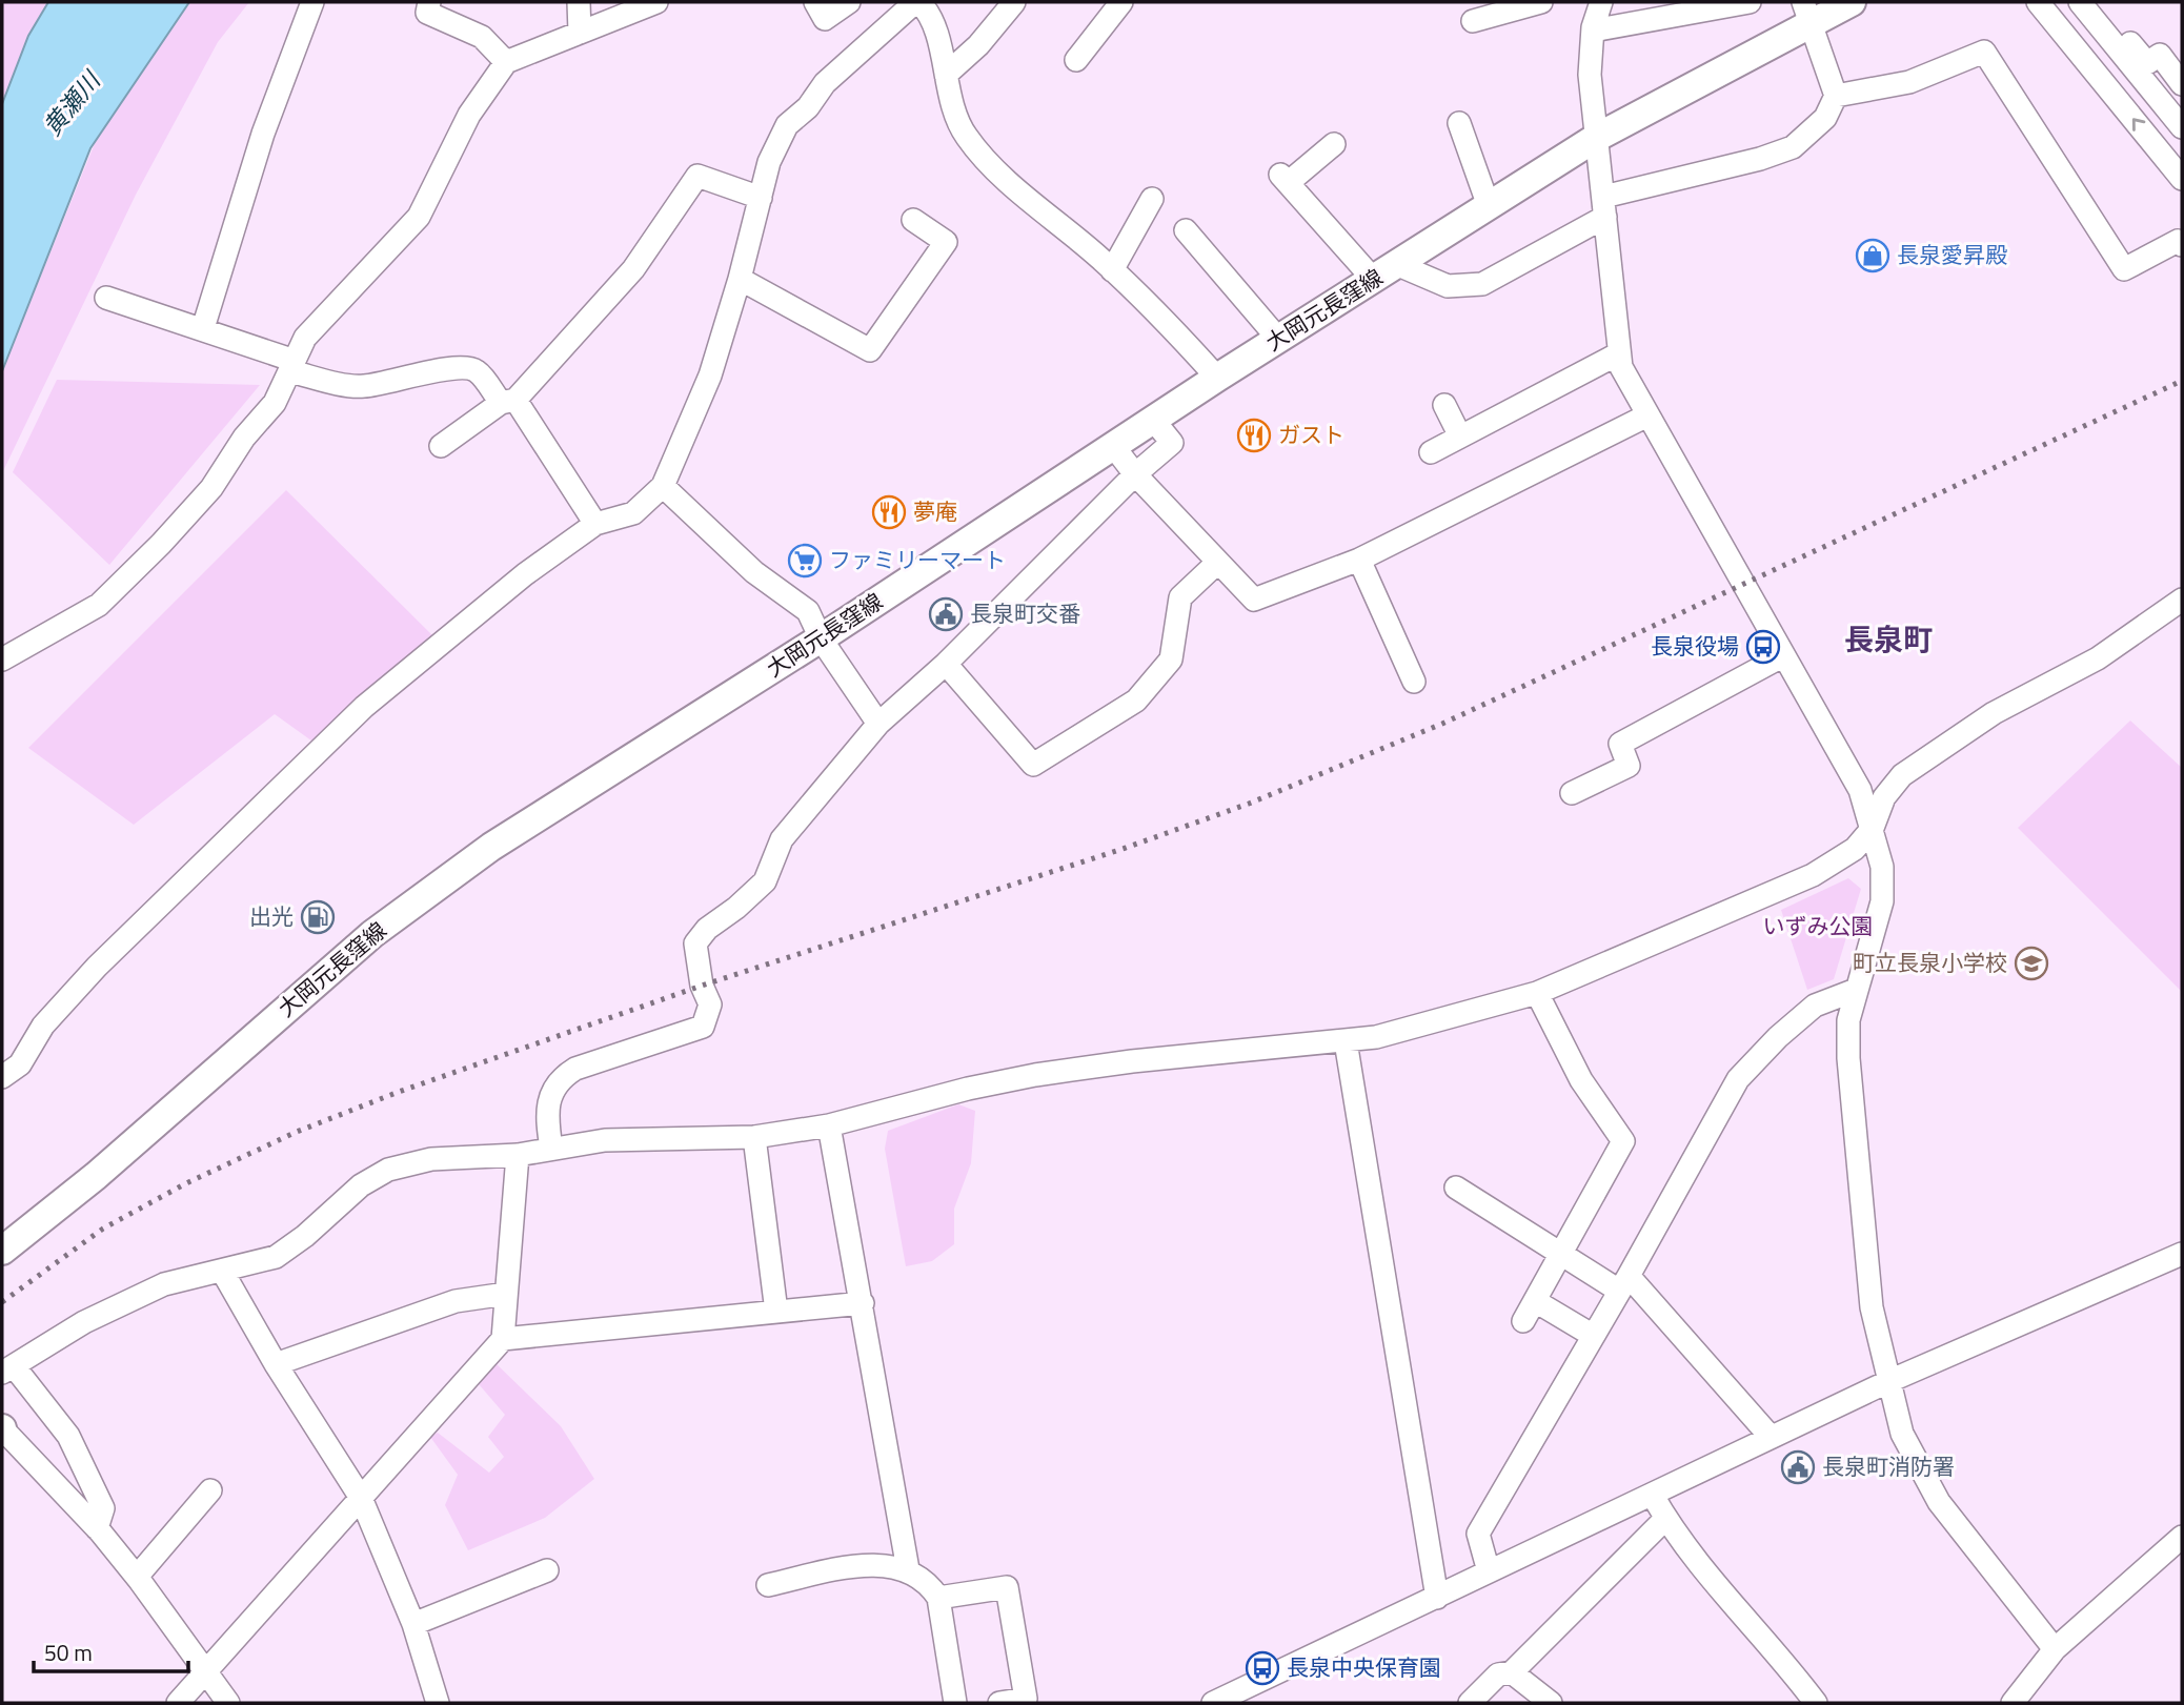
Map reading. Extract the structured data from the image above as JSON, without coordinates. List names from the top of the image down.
{
  "streets": {
    "main road": ["大岡元長窪線"]
  },
  "districts": ["長泉町"],
  "water": ["黄瀬川"],
  "parks": ["いずみ公園"],
  "places": {
    "shop": ["長泉愛昇殿"],
    "restaurant": ["ガスト", "夢庵"],
    "supermarket": ["ファミリーマート"],
    "public building": ["長泉町交番", "長泉町消防署"],
    "bus stop": ["長泉役場", "長泉中央保育園"],
    "fuel station": ["出光"],
    "school or university": ["町立長泉小学校"]
  },
  "scale_bar": "50 m"
}
